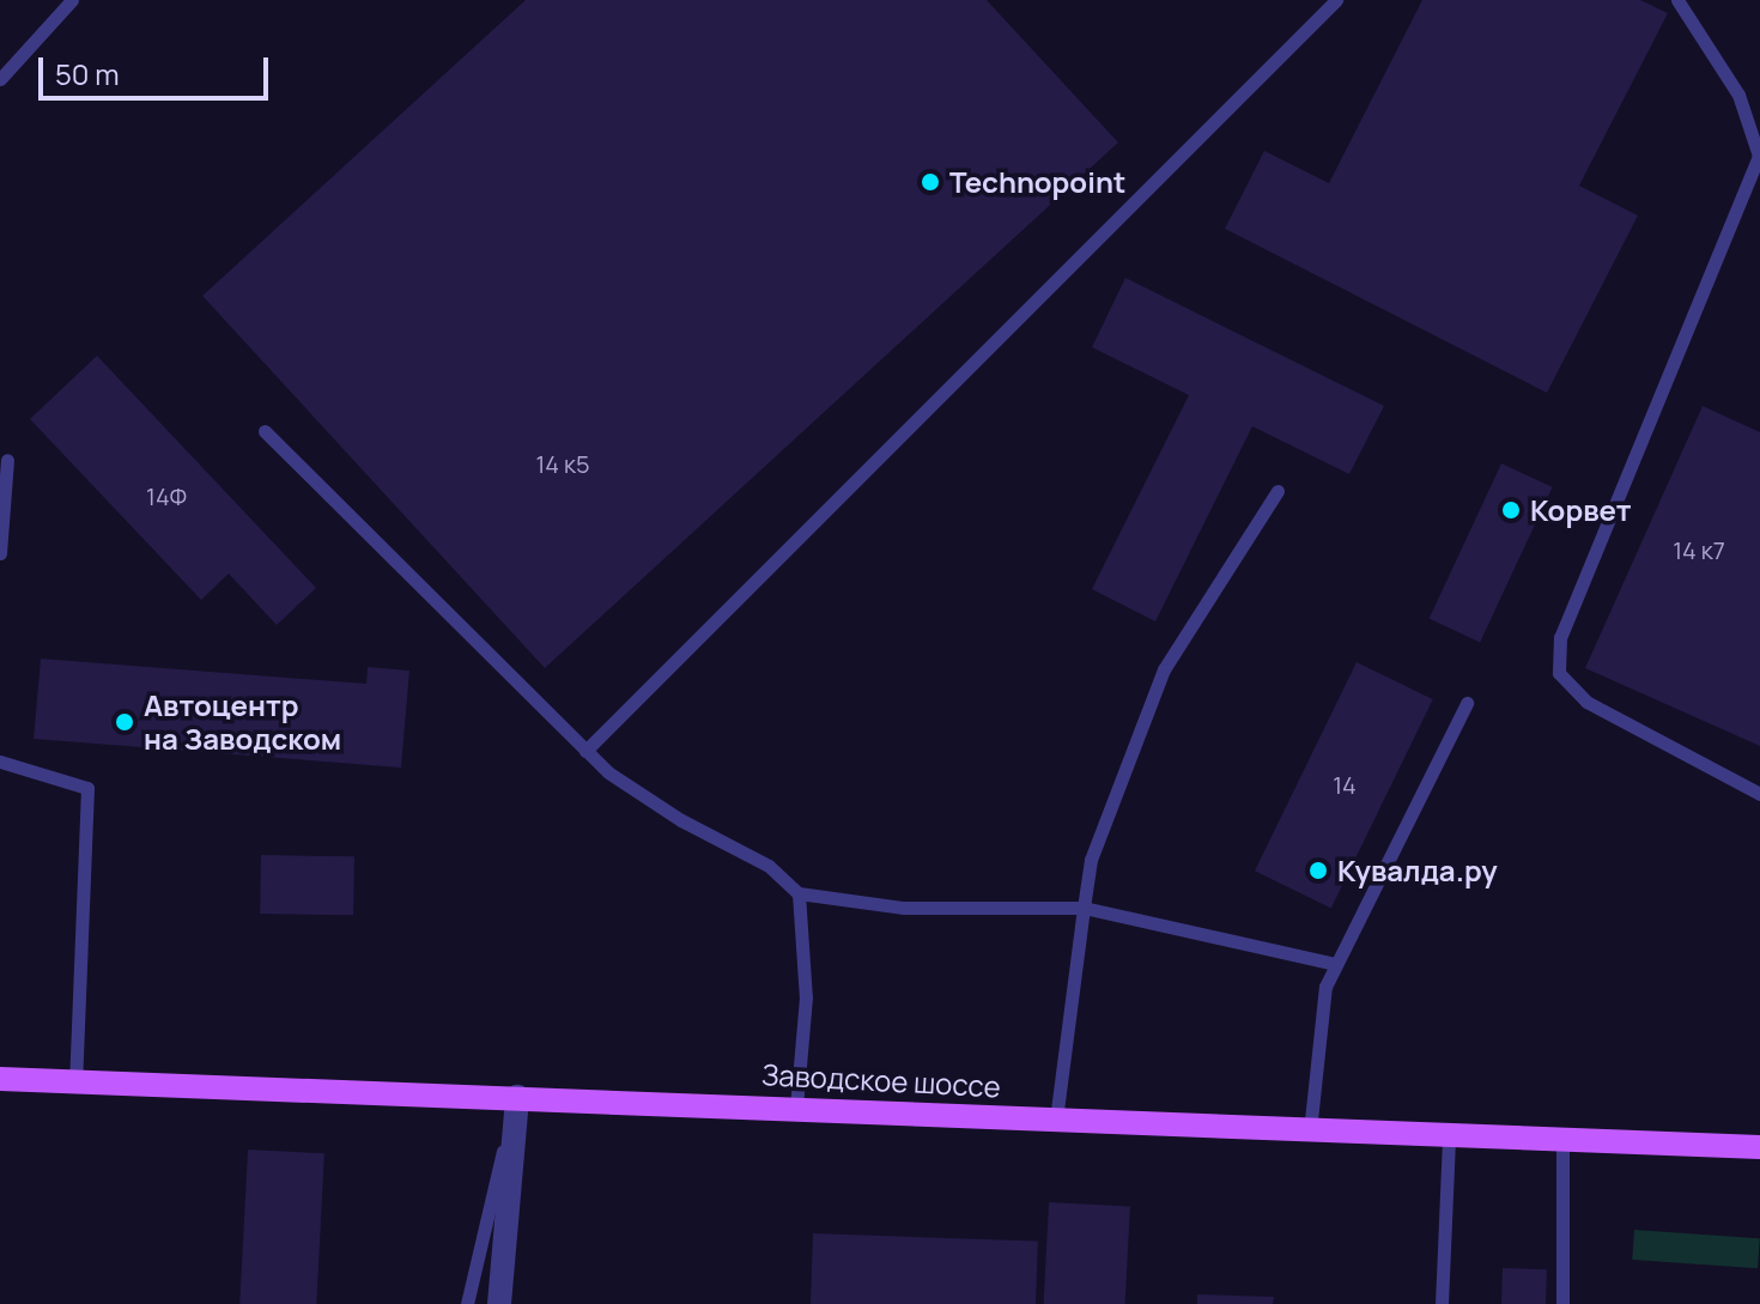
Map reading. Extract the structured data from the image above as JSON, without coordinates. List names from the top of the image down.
{
  "streets": {
    "main road": ["Заводское шоссе"]
  },
  "places": [
    "Technopoint",
    "Корвет",
    "Автоцентр на Заводском",
    "Кувалда.ру"
  ],
  "house_numbers": [
    "14 к5",
    "14Ф",
    "14 к7",
    "14"
  ],
  "scale_bar": "50 m"
}
